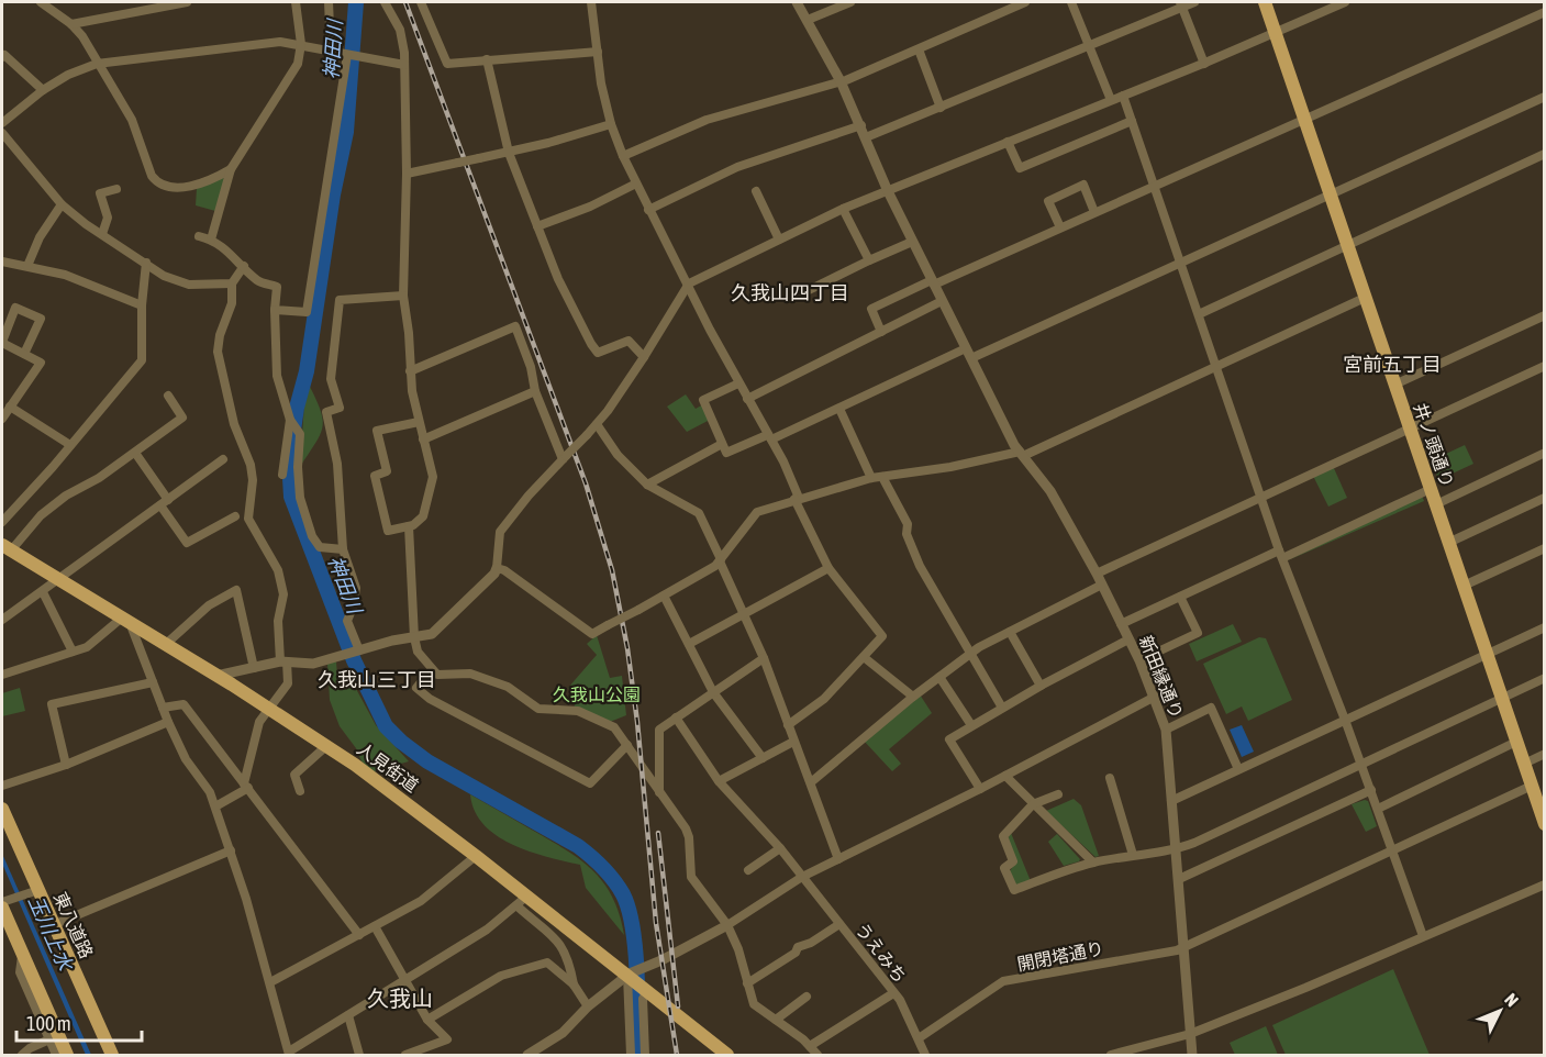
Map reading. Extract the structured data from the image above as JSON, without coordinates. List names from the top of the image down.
{
  "streets": {
    "main road": ["井ノ頭通り", "人見街道", "東八道路"],
    "street": ["新田縁通り", "うえみち", "開閉塔通り"]
  },
  "crossings": [
    ["井ノ頭通り", "開閉塔通り"],
    ["新田縁通り", "開閉塔通り"],
    ["うえみち", "開閉塔通り"]
  ],
  "districts": [
    "久我山四丁目",
    "宮前五丁目",
    "久我山三丁目",
    "久我山"
  ],
  "water": ["神田川", "玉川上水"],
  "parks": ["久我山公園"],
  "scale_bar": "100 m",
  "north": "top right"
}
